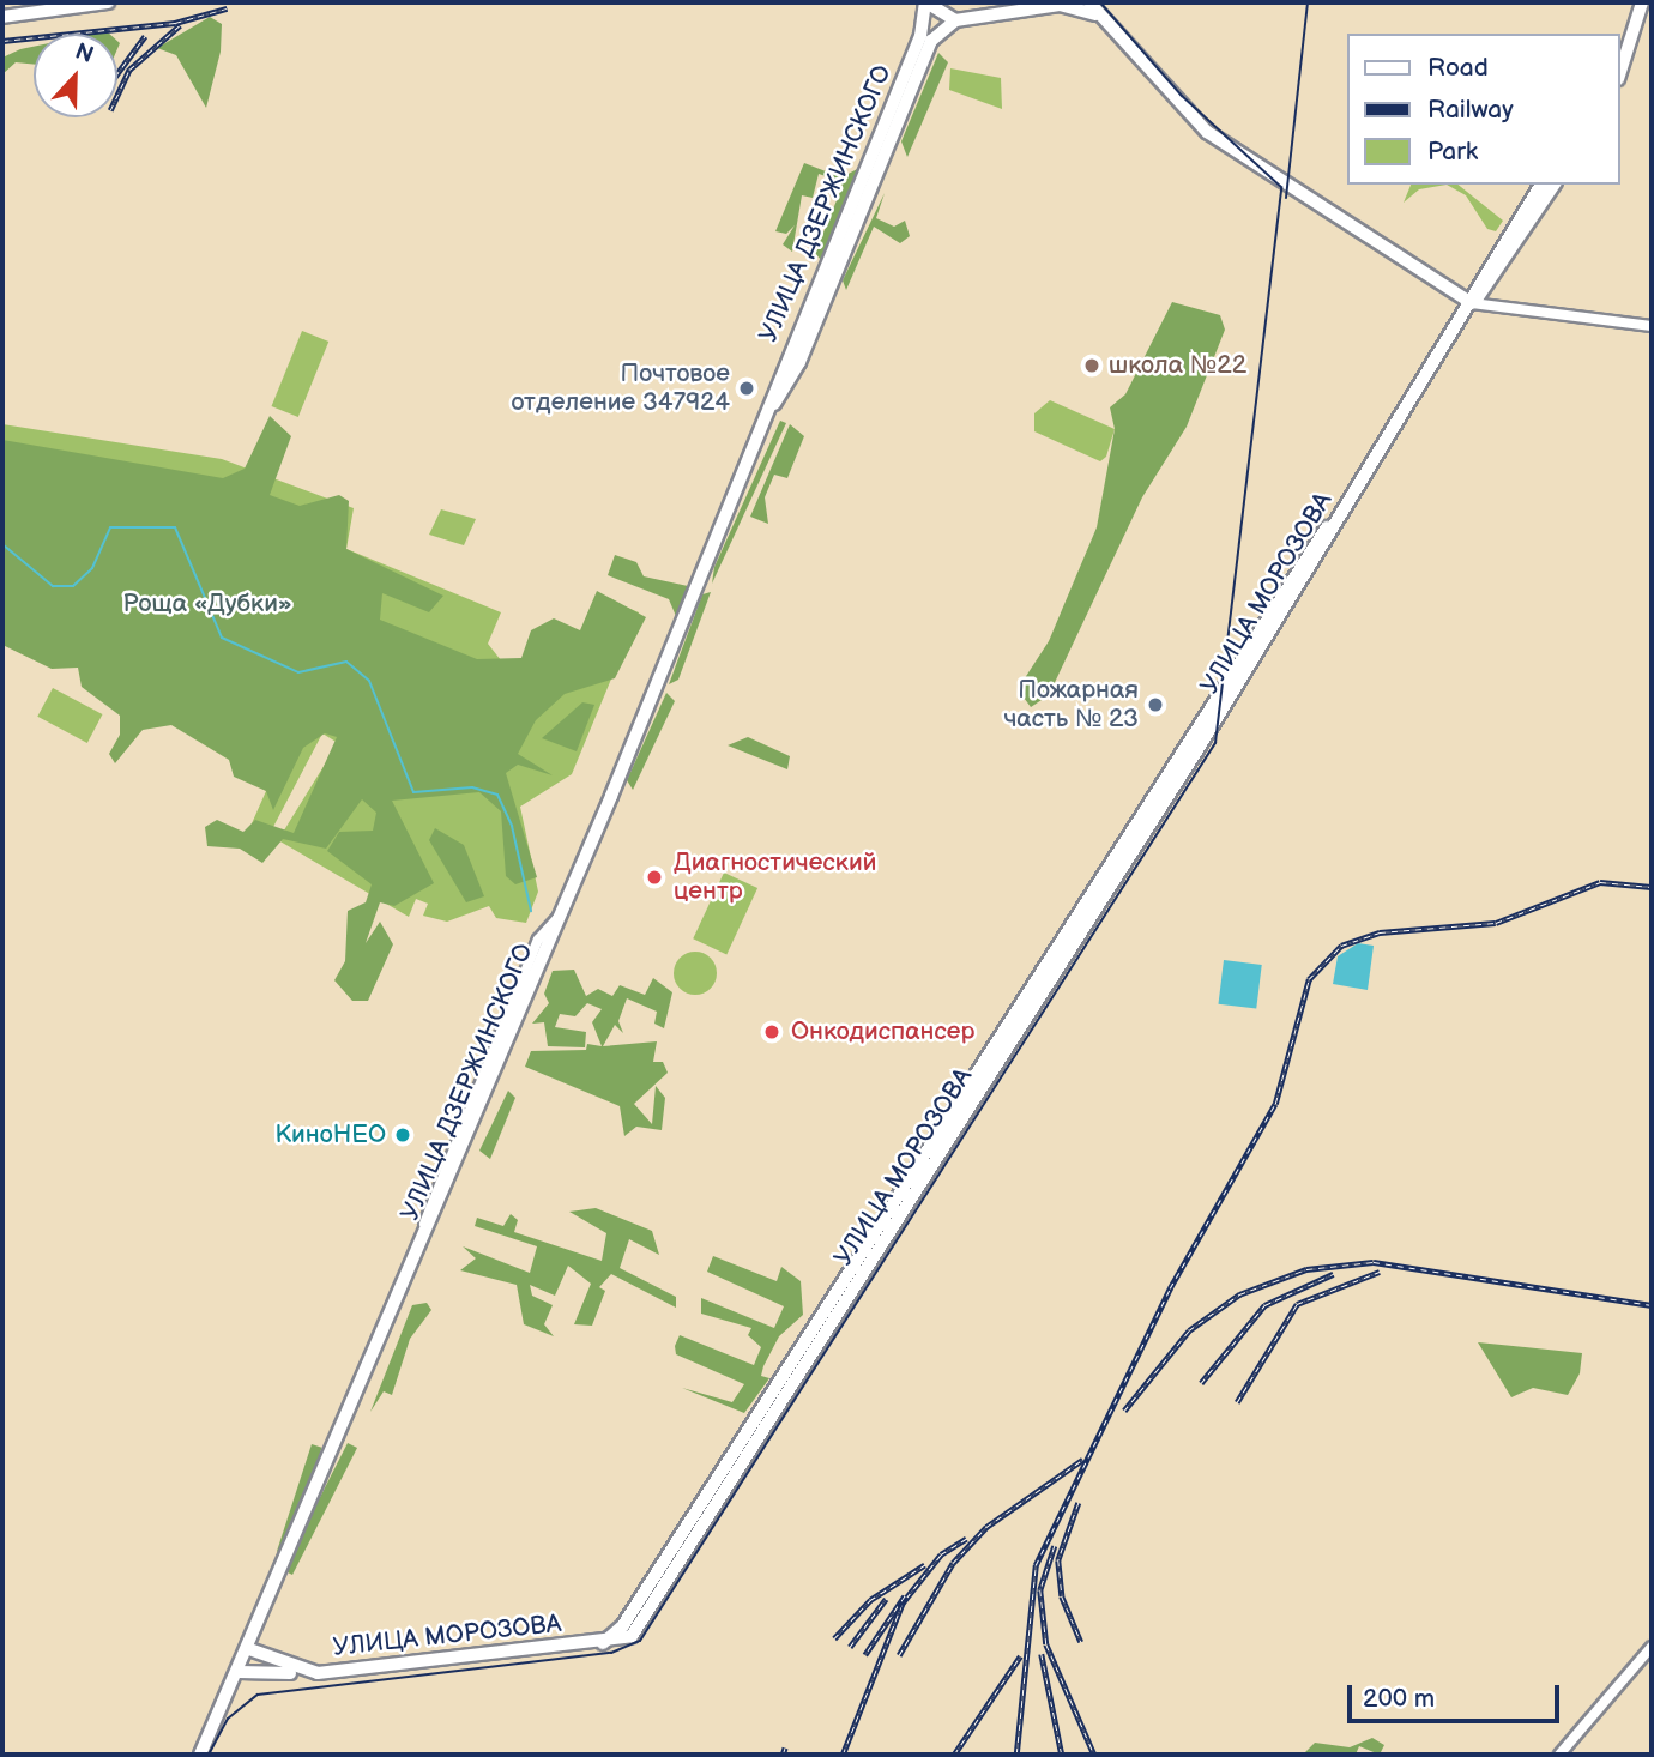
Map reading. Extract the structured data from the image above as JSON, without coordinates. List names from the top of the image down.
{
  "streets": {
    "main road": ["УЛИЦА ДЗЕРЖИНСКОГО", "УЛИЦА МОРОЗОВА"]
  },
  "crossings": [
    ["УЛИЦА ДЗЕРЖИНСКОГО", "УЛИЦА МОРОЗОВА"]
  ],
  "parks": ["Роща «Дубки»"],
  "places": [
    "школа №22",
    "Почтовое отделение 347924",
    "Пожарная часть № 23",
    "Диагностический центр",
    "Онкодиспансер",
    "КиноНЕО"
  ],
  "legend": ["Road", "Railway", "Park"],
  "scale_bar": "200 m",
  "north": "top"
}
